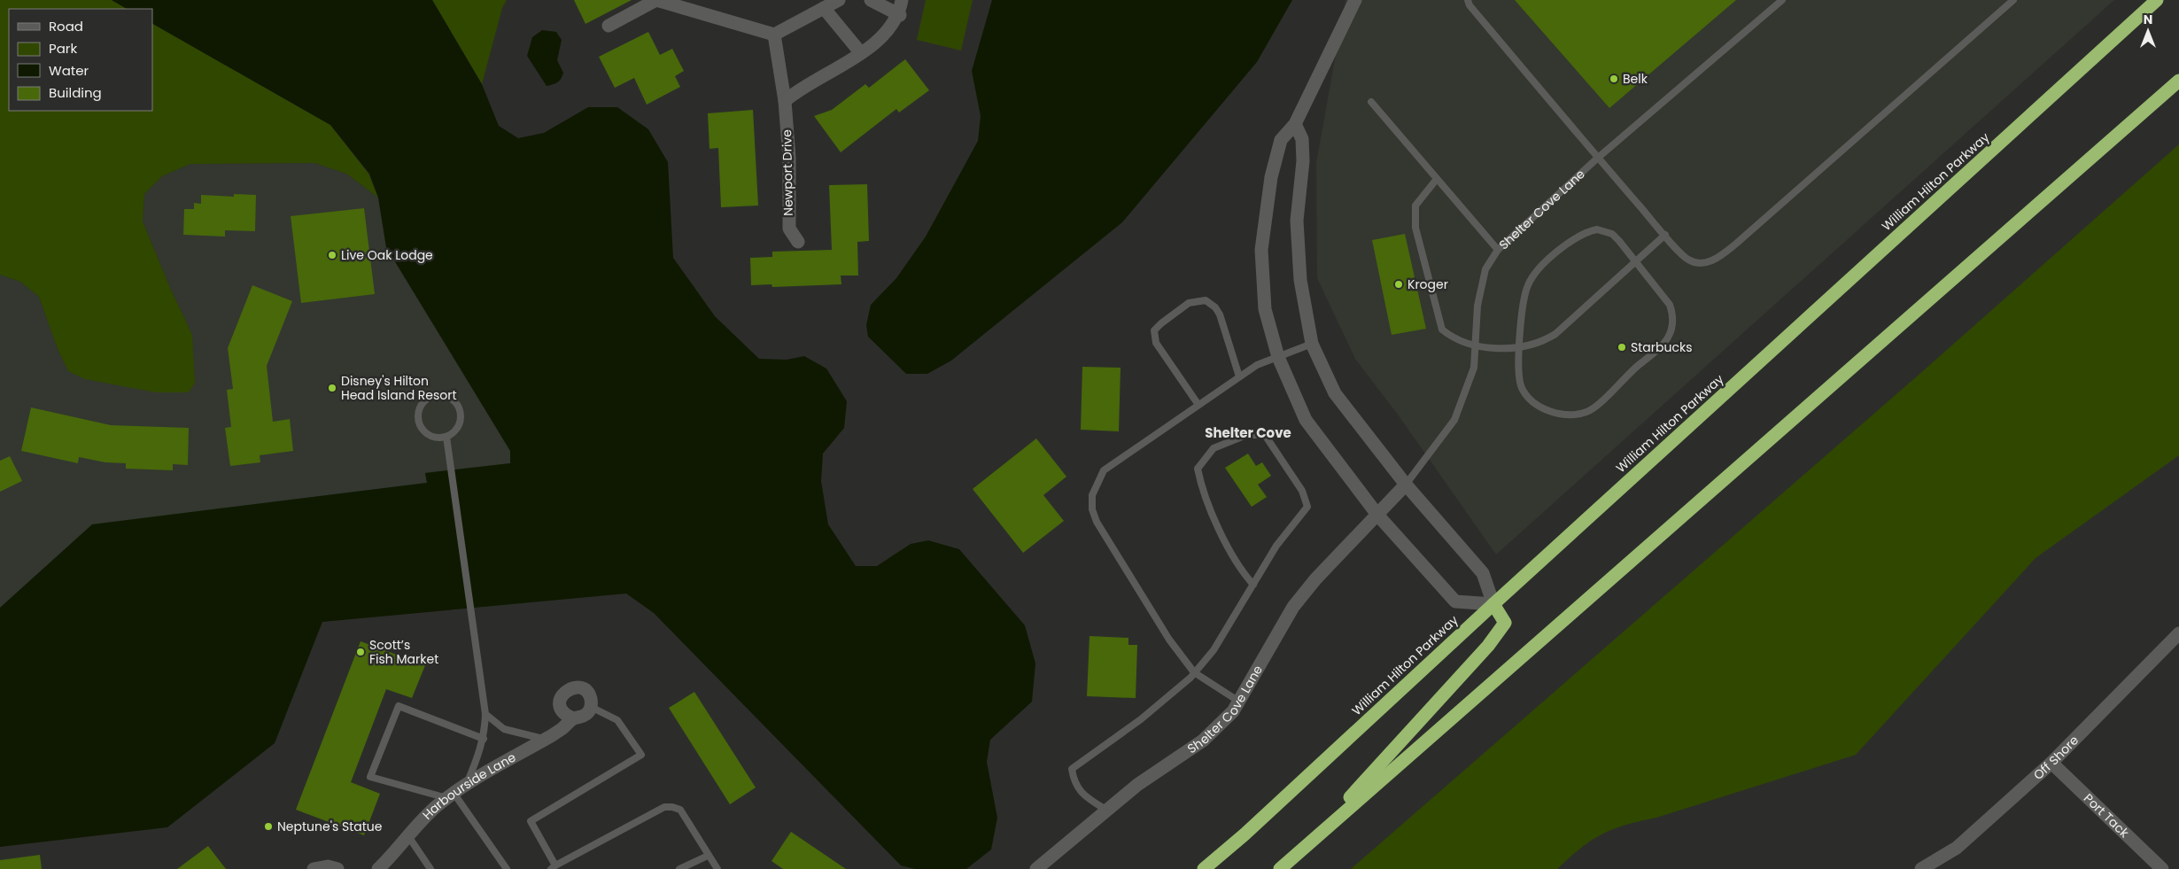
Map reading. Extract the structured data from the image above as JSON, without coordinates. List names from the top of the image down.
{
  "streets": {
    "highway": ["William Hilton Parkway"],
    "street": [
      "Newport Drive",
      "Shelter Cove Lane",
      "Off Shore",
      "Harbourside Lane",
      "Port Tack"
    ]
  },
  "crossings": [
    ["Off Shore", "Port Tack"]
  ],
  "districts": ["Shelter Cove"],
  "places": [
    "Belk",
    "Live Oak Lodge",
    "Kroger",
    "Starbucks",
    "Disney's Hilton Head Island Resort",
    "Scott’s Fish Market",
    "Neptune's Statue"
  ],
  "legend": [
    "Road",
    "Park",
    "Water",
    "Building"
  ],
  "north": "top"
}
